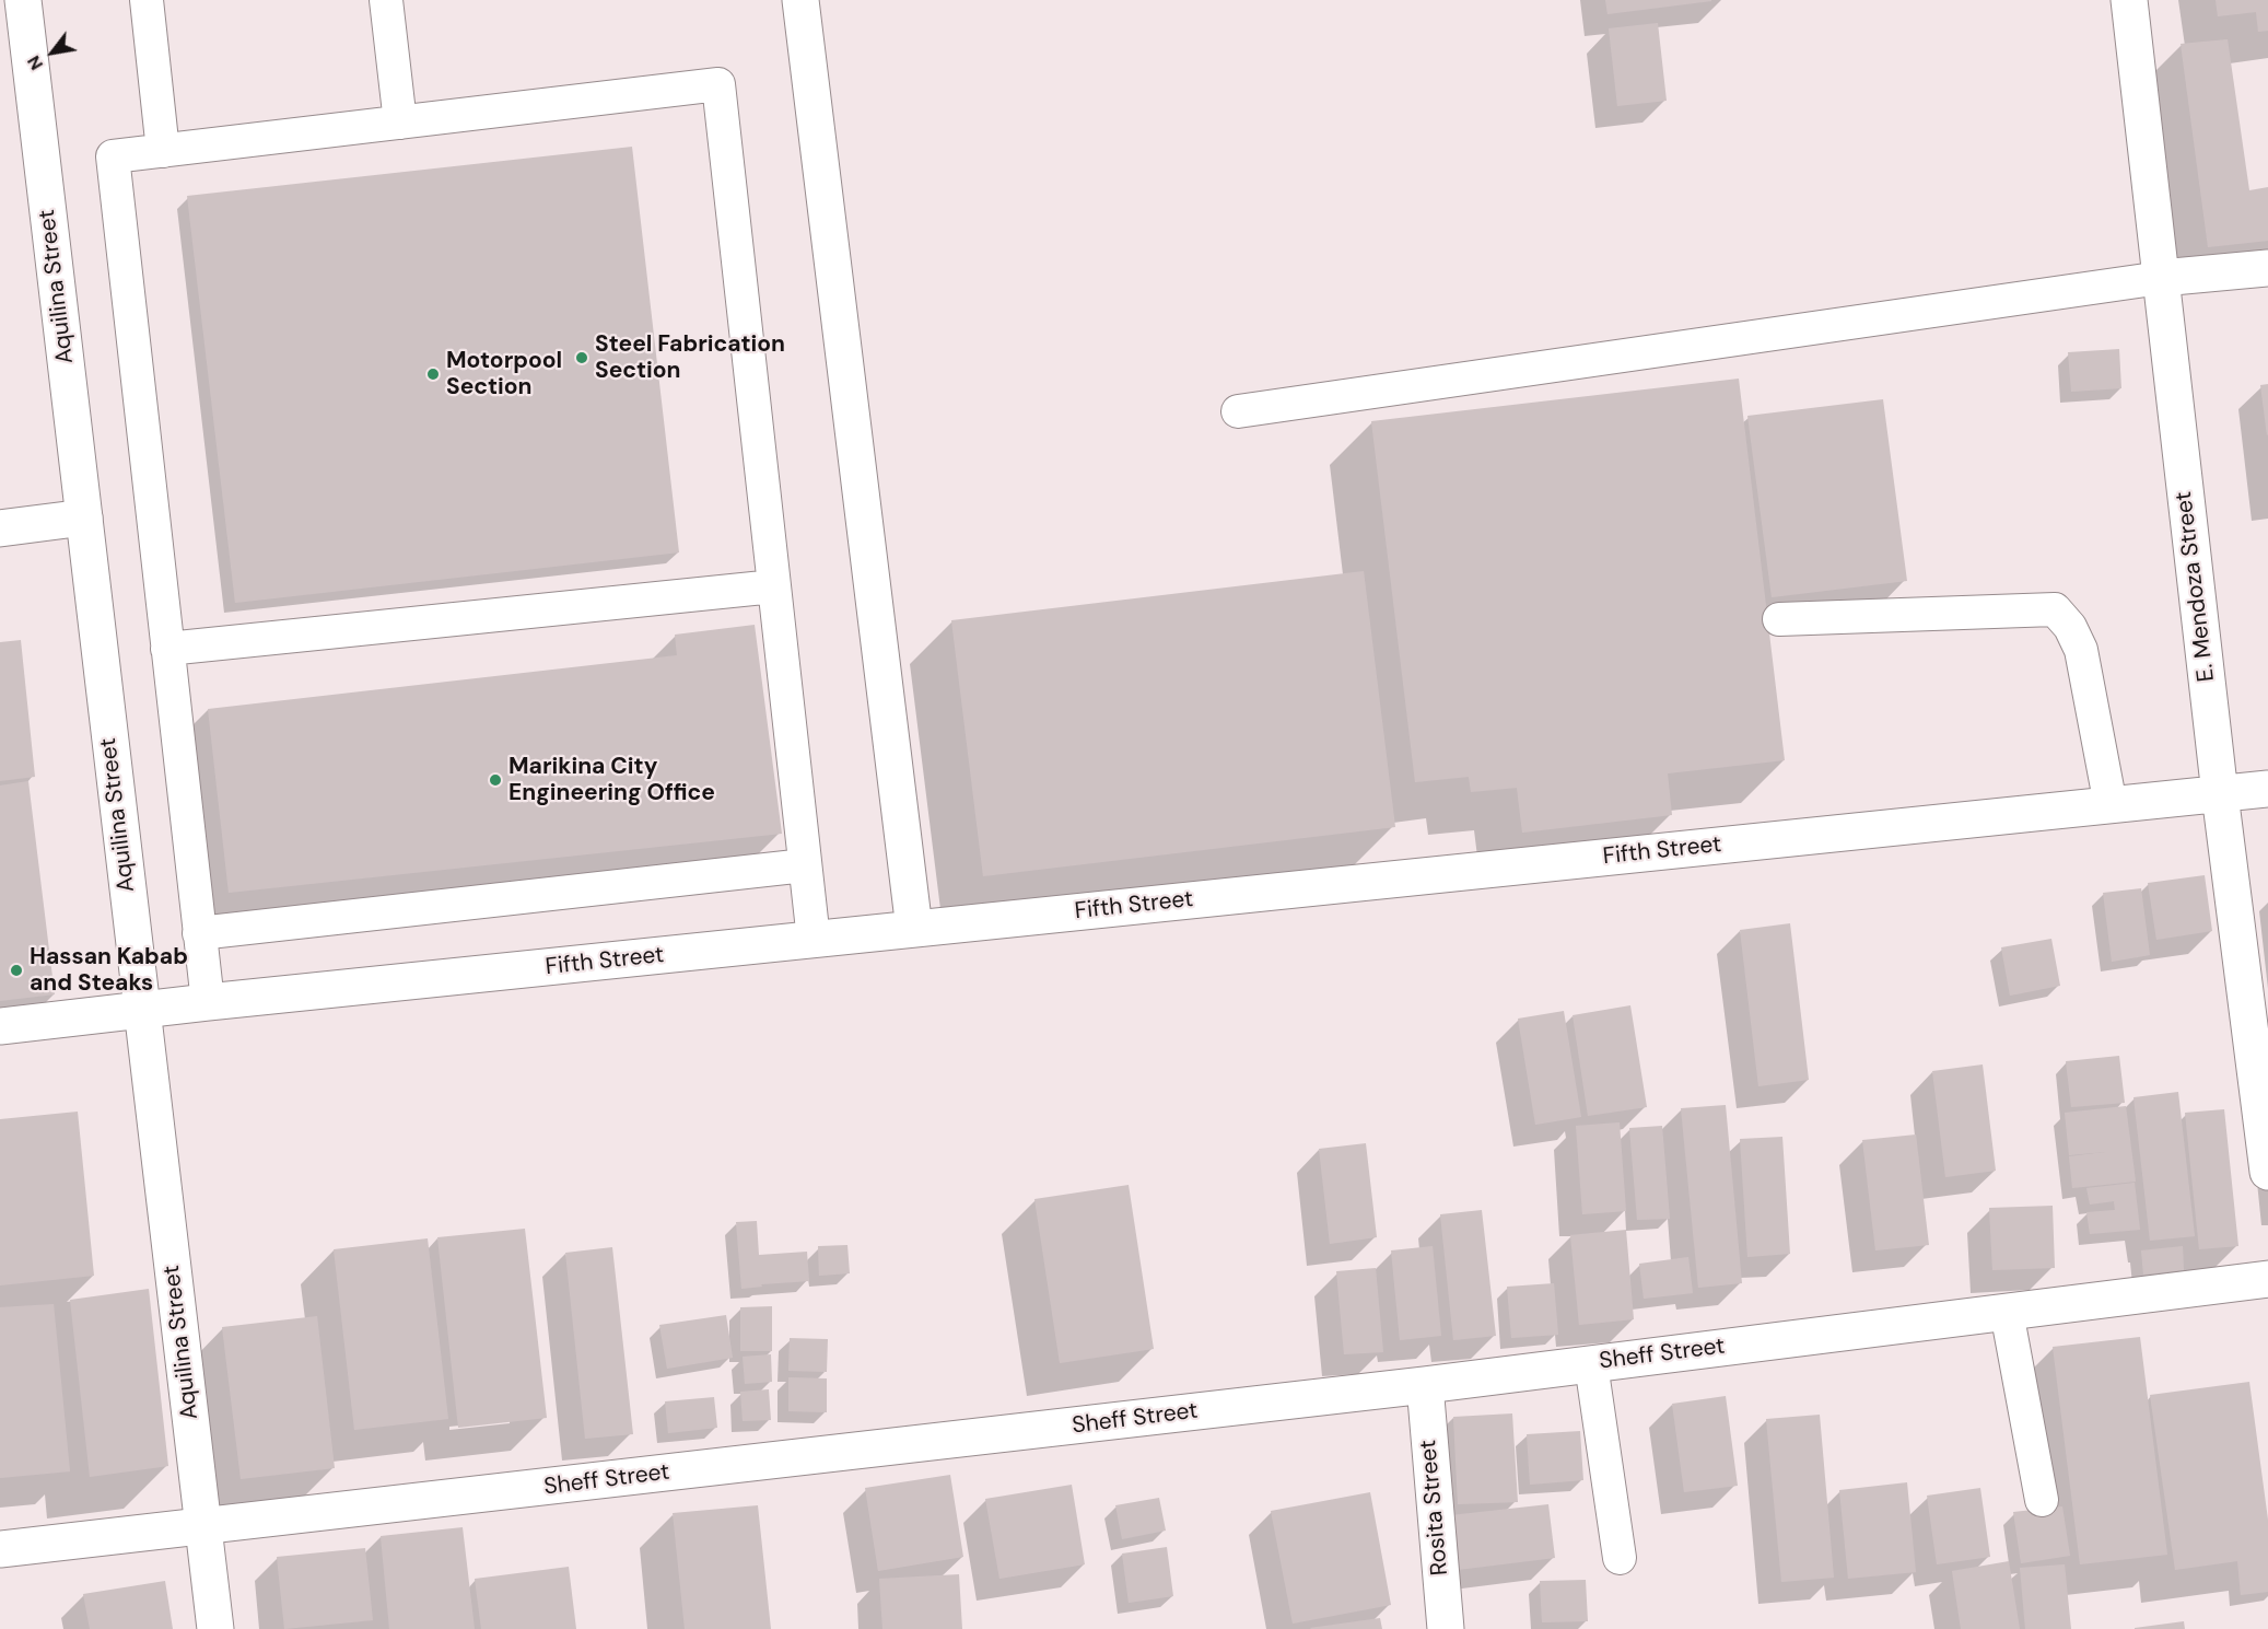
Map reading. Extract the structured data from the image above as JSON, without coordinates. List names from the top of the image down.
{
  "streets": {
    "street": [
      "Aquilina Street",
      "E. Mendoza Street",
      "Fifth Street",
      "Sheff Street",
      "Rosita Street"
    ]
  },
  "crossings": [
    ["Aquilina Street", "Fifth Street"],
    ["Aquilina Street", "Sheff Street"],
    ["E. Mendoza Street", "Fifth Street"],
    ["Sheff Street", "Rosita Street"]
  ],
  "places": [
    "Steel Fabrication Section",
    "Motorpool Section",
    "Marikina City Engineering Office",
    "Hassan Kabab and Steaks"
  ],
  "north": "bottom left"
}
